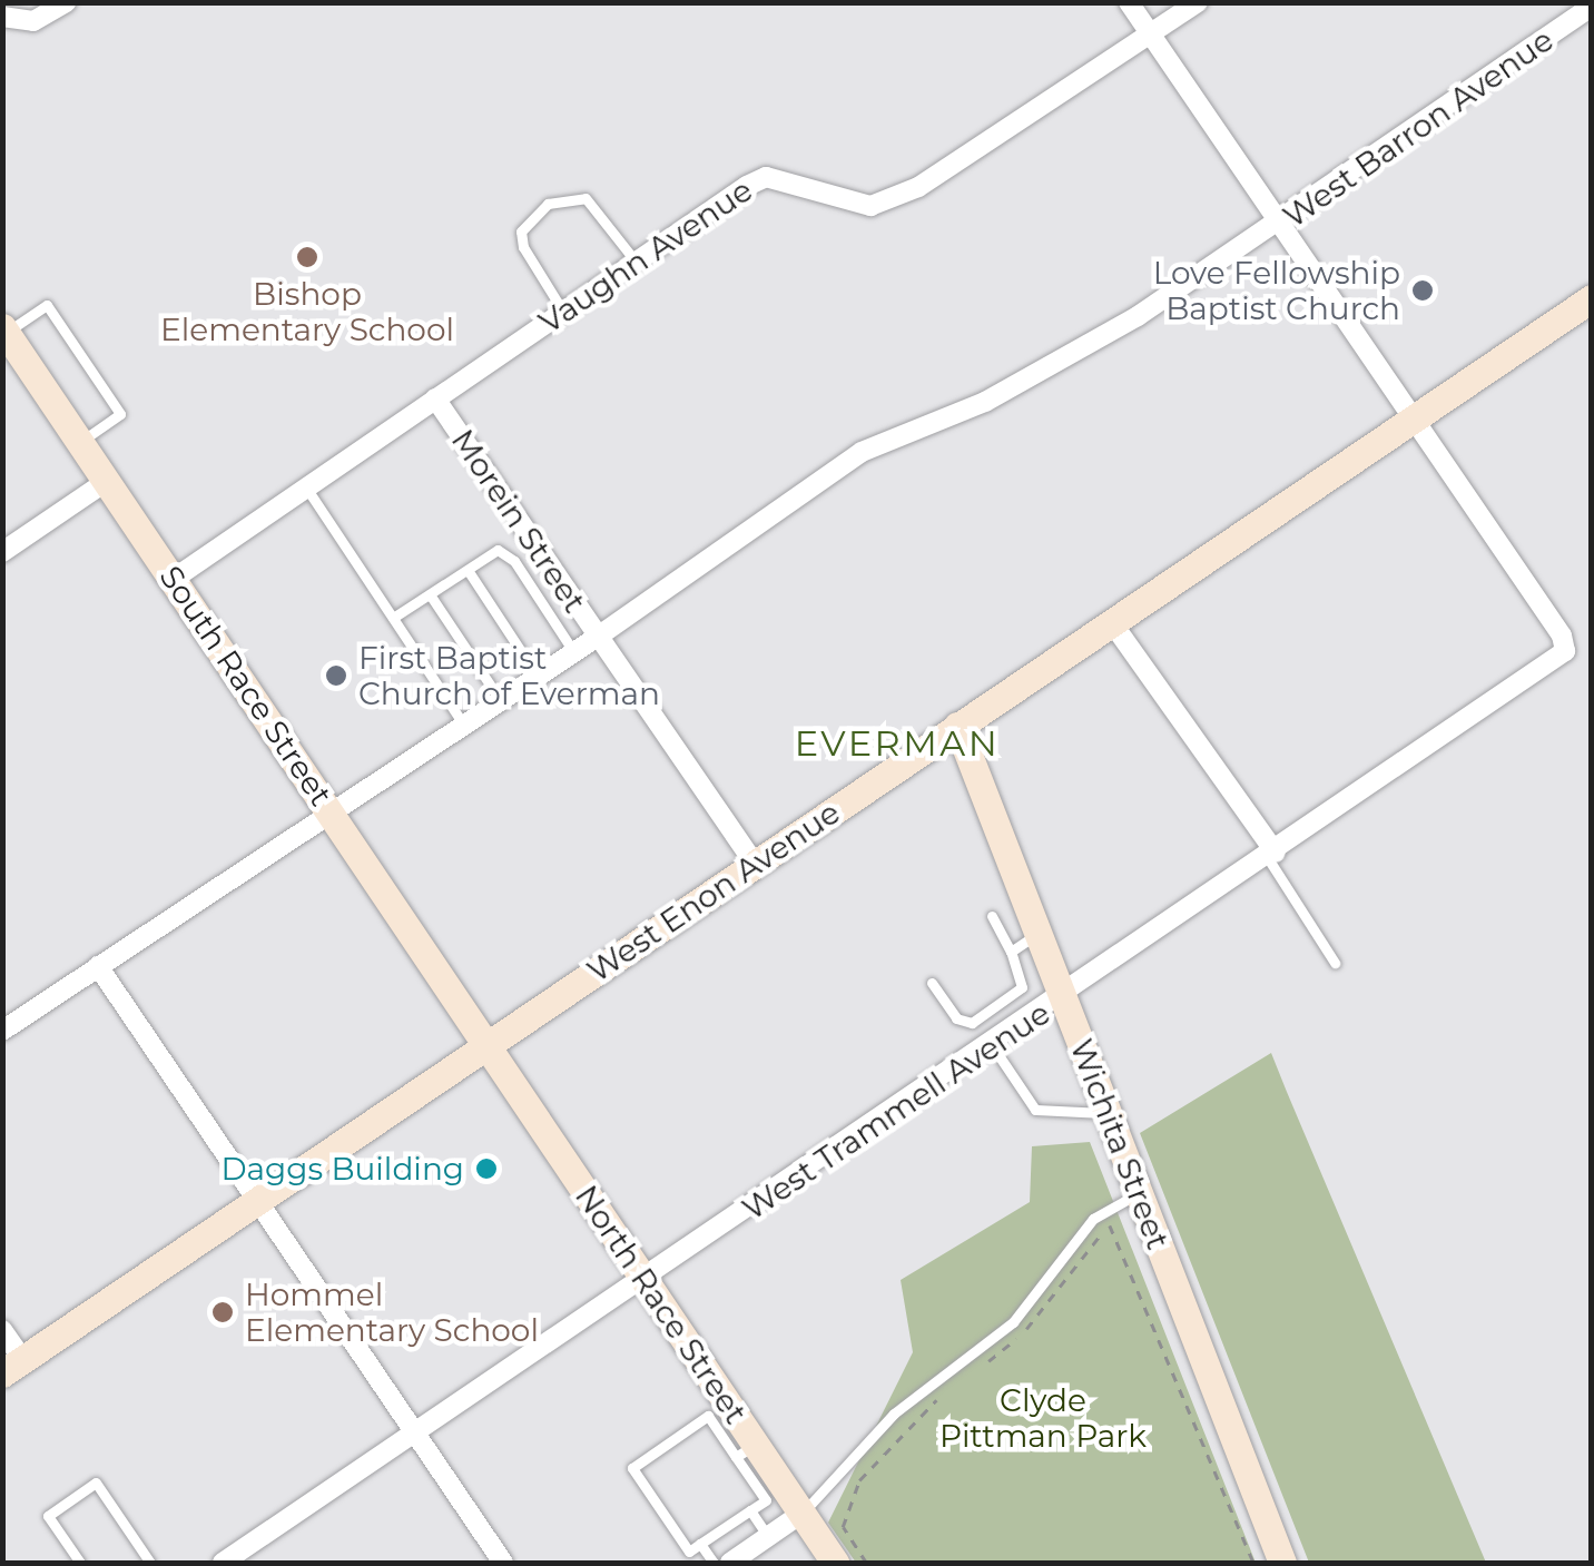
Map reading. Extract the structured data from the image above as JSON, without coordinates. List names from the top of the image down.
{
  "streets": {
    "street": [
      "West Barron Avenue",
      "Vaughn Avenue",
      "Morein Street",
      "South Race Street",
      "West Enon Avenue",
      "West Trammell Avenue",
      "Wichita Street",
      "North Race Street"
    ]
  },
  "crossings": [
    ["West Barron Avenue", "Morein Street"],
    ["West Barron Avenue", "South Race Street"],
    ["Vaughn Avenue", "Morein Street"],
    ["Vaughn Avenue", "South Race Street"],
    ["Morein Street", "West Enon Avenue"],
    ["South Race Street", "West Enon Avenue"],
    ["South Race Street", "North Race Street"],
    ["West Enon Avenue", "West Trammell Avenue"],
    ["West Enon Avenue", "Wichita Street"],
    ["West Enon Avenue", "North Race Street"],
    ["West Trammell Avenue", "Wichita Street"],
    ["West Trammell Avenue", "North Race Street"]
  ],
  "districts": ["EVERMAN"],
  "parks": ["Clyde Pittman Park"],
  "places": [
    "Bishop Elementary School",
    "Love Fellowship Baptist Church",
    "First Baptist Church of Everman",
    "Daggs Building",
    "Hommel Elementary School"
  ]
}
